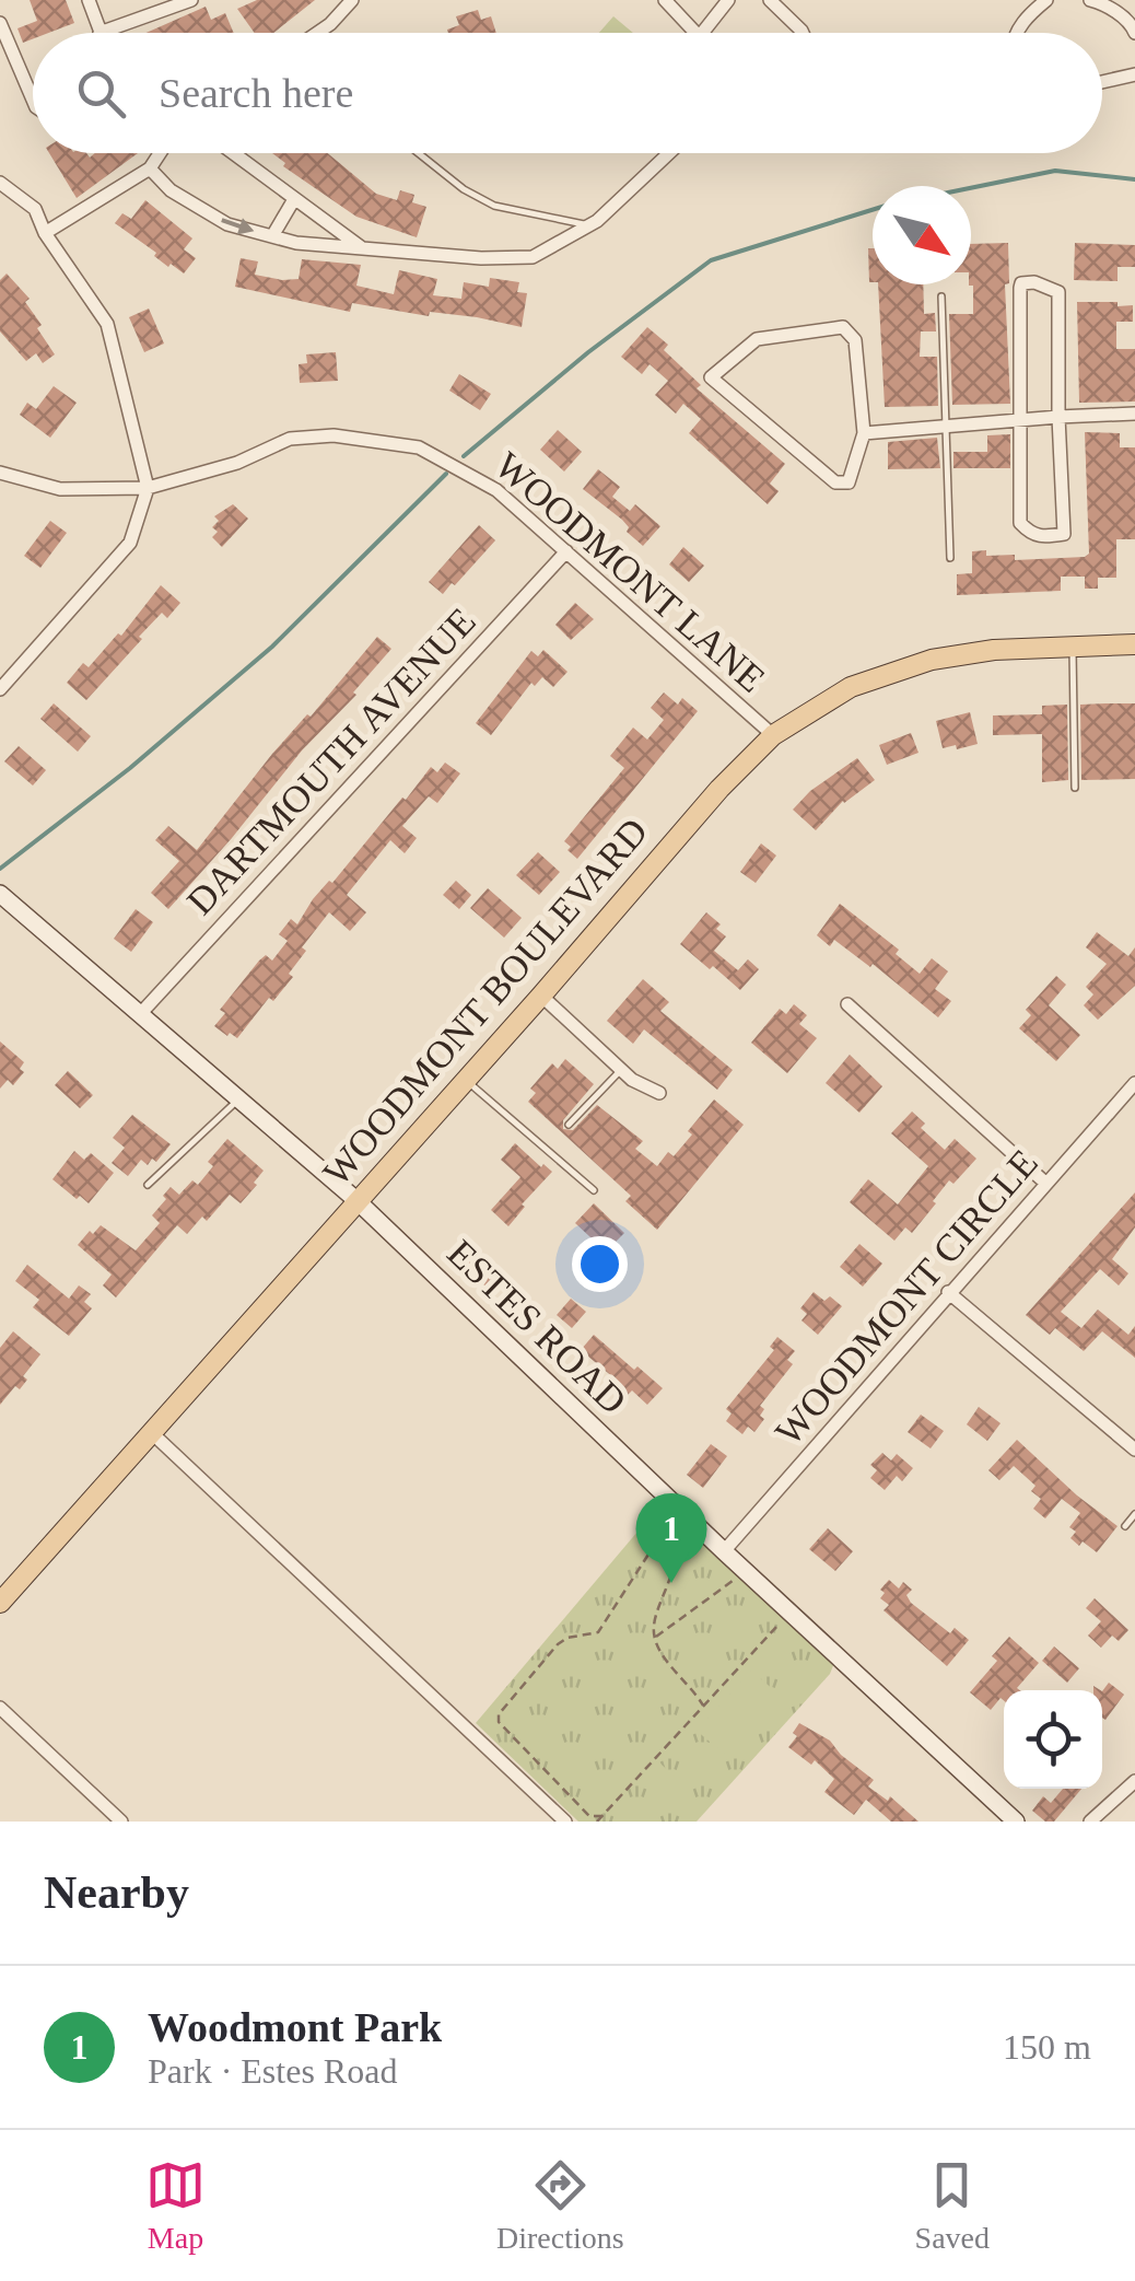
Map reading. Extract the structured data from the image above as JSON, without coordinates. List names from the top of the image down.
{
  "streets": {
    "main road": ["WOODMONT BOULEVARD"],
    "street": [
      "WOODMONT LANE",
      "DARTMOUTH AVENUE",
      "WOODMONT CIRCLE",
      "ESTES ROAD"
    ]
  },
  "crossings": [
    ["WOODMONT LANE", "DARTMOUTH AVENUE"],
    ["WOODMONT LANE", "WOODMONT BOULEVARD"],
    ["DARTMOUTH AVENUE", "ESTES ROAD"],
    ["WOODMONT BOULEVARD", "ESTES ROAD"],
    ["WOODMONT CIRCLE", "ESTES ROAD"]
  ],
  "north": "bottom right",
  "page": {
    "search": "Search here",
    "pins": "1",
    "heading": "Nearby",
    "list": [
      {
        "mark": "1",
        "name": "Woodmont Park",
        "note": "Park · Estes Road",
        "value": "150 m"
      }
    ],
    "nav": ["Map", "Directions", "Saved"]
  }
}
